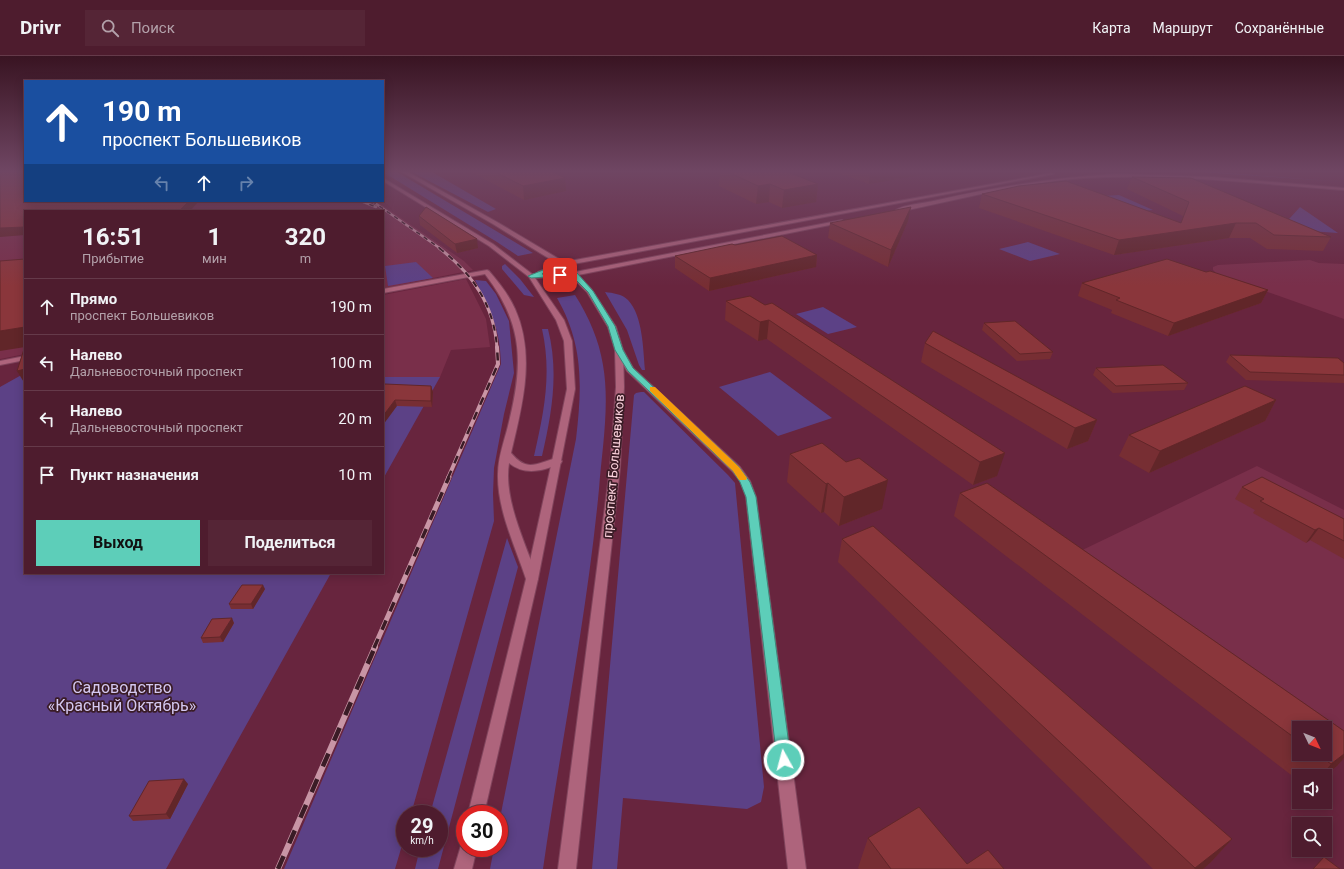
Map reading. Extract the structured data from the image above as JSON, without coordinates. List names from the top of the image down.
{
  "streets": {
    "street": ["проспект Большевиков"]
  },
  "parks": ["Садоводство «Красный Октябрь»"],
  "north": "bottom right",
  "page": {
    "header": "Drivr",
    "search": "Поиск",
    "nav": ["Карта", "Маршрут", "Сохранённые"],
    "turn": ["190 m", "проспект Большевиков"],
    "eta": [
      "16:51",
      "Прибытие",
      "1",
      "мин",
      "320",
      "m"
    ],
    "list": [
      {
        "name": "Прямо",
        "note": "проспект Большевиков",
        "value": "190 m"
      },
      {
        "name": "Налево",
        "note": "Дальневосточный проспект",
        "value": "100 m"
      },
      {
        "name": "Налево",
        "note": "Дальневосточный проспект",
        "value": "20 m"
      },
      {
        "name": "Пункт назначения",
        "value": "10 m"
      }
    ],
    "buttons": ["Выход", "Поделиться"],
    "speed": "29 km/h",
    "limit": "30"
  }
}
